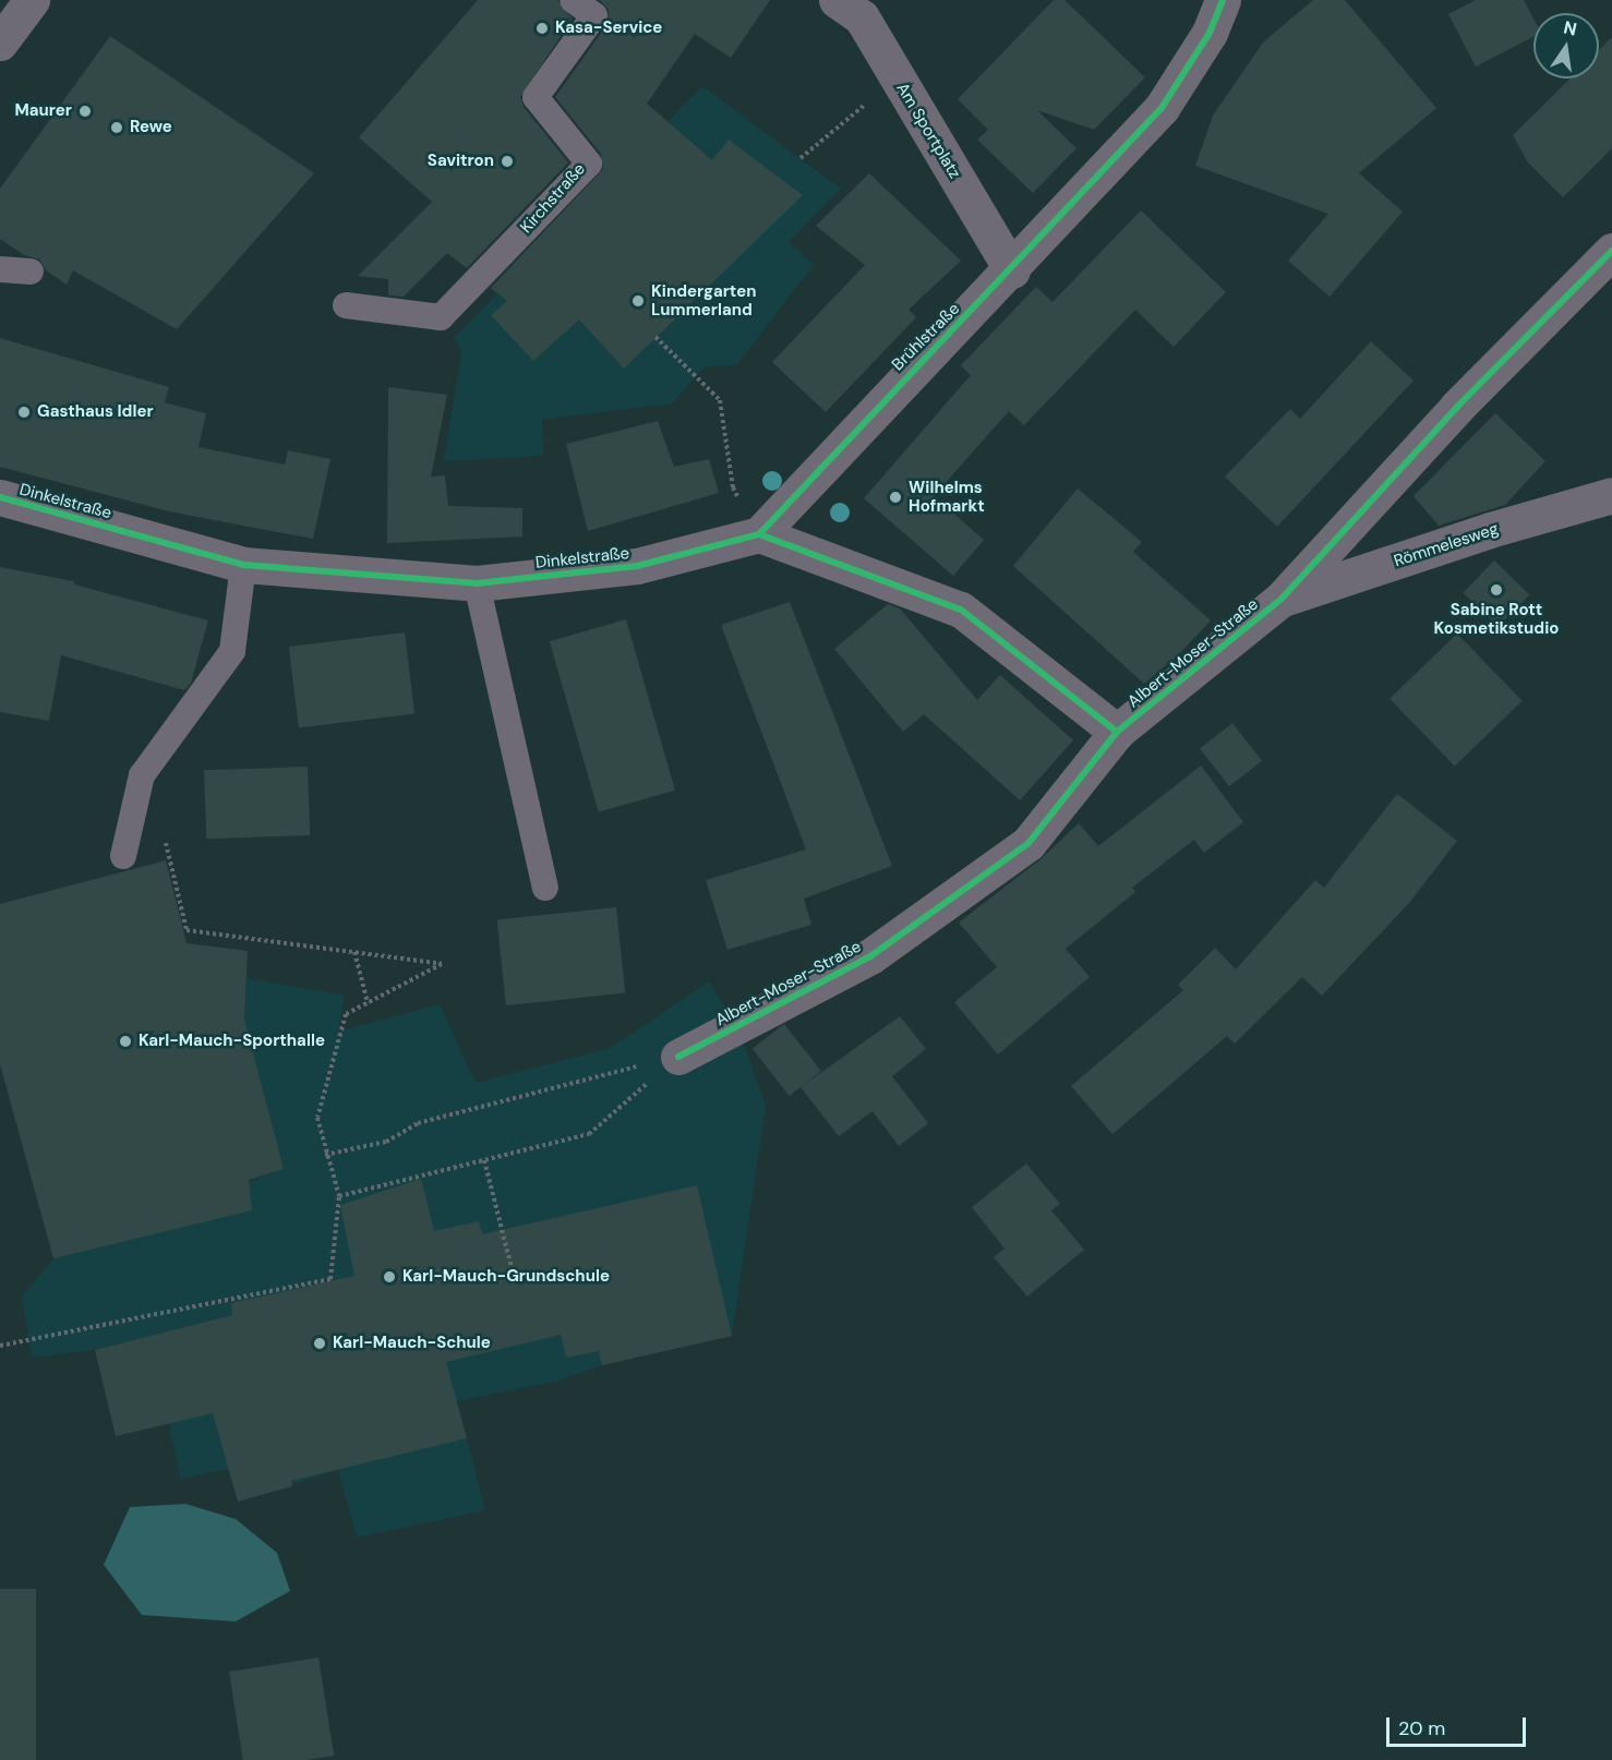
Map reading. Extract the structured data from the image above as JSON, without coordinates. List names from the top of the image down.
{
  "streets": {
    "street": [
      "Am Sportplatz",
      "Brühlstraße",
      "Dinkelstraße",
      "Römmelesweg",
      "Albert-Moser-Straße"
    ],
    "lane": ["Kirchstraße"]
  },
  "crossings": [
    ["Am Sportplatz", "Brühlstraße"],
    ["Brühlstraße", "Dinkelstraße"],
    ["Römmelesweg", "Albert-Moser-Straße"]
  ],
  "places": [
    "Kasa-Service",
    "Maurer",
    "Rewe",
    "Savitron",
    "Kindergarten Lummerland",
    "Gasthaus Idler",
    "Wilhelms Hofmarkt",
    "Sabine Rott Kosmetikstudio",
    "Karl-Mauch-Sporthalle",
    "Karl-Mauch-Grundschule",
    "Karl-Mauch-Schule"
  ],
  "scale_bar": "20 m",
  "north": "top"
}
